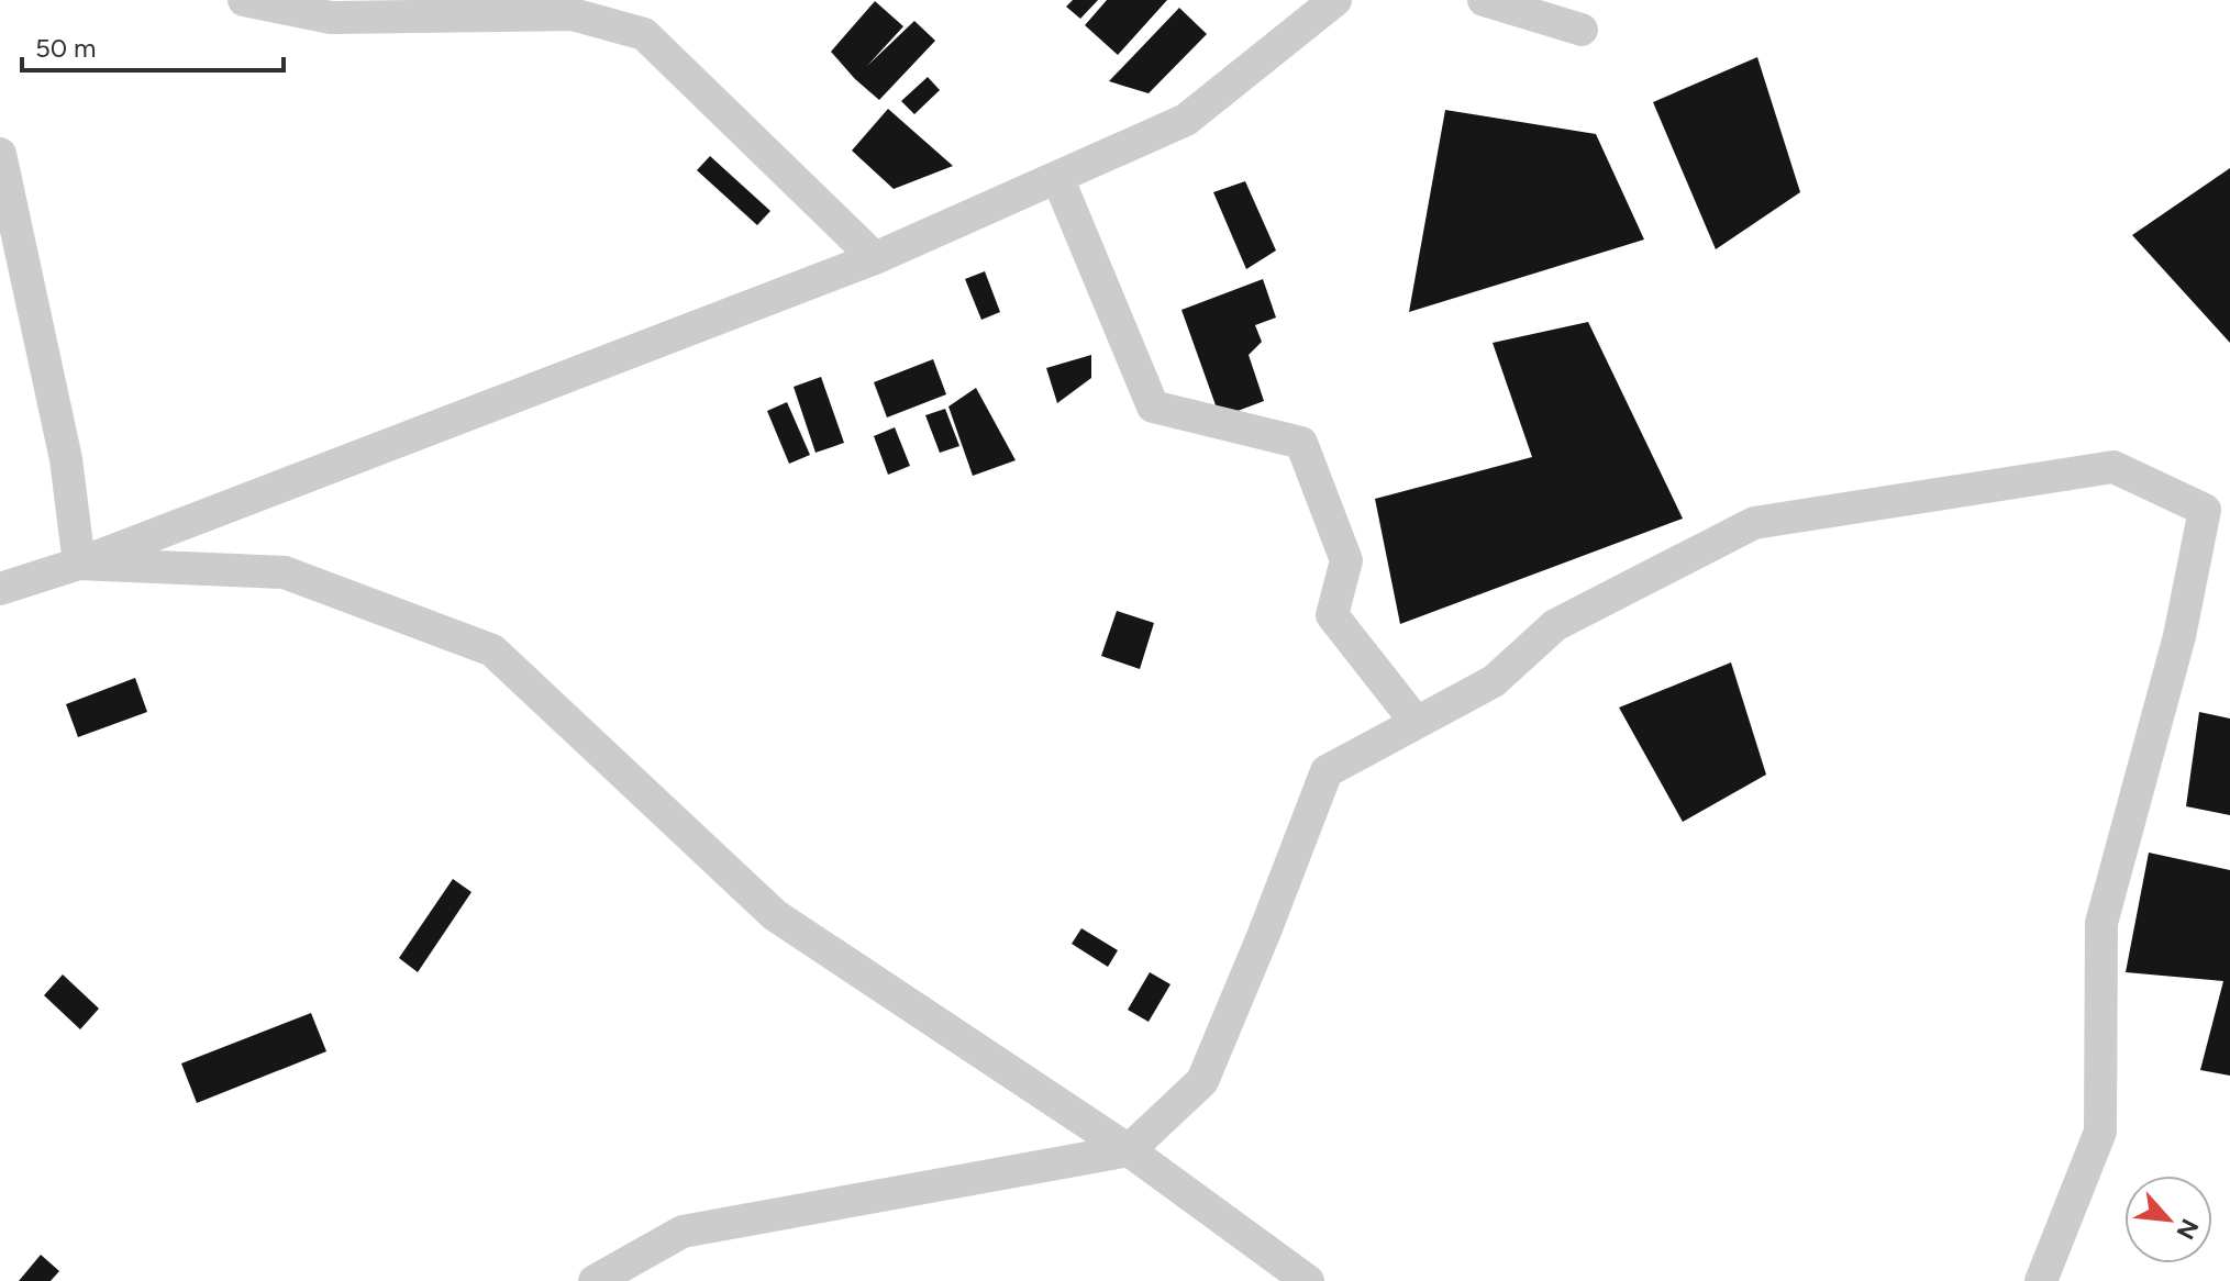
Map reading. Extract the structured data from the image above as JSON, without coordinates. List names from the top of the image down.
{
  "scale_bar": "50 m",
  "north": "bottom right"
}
